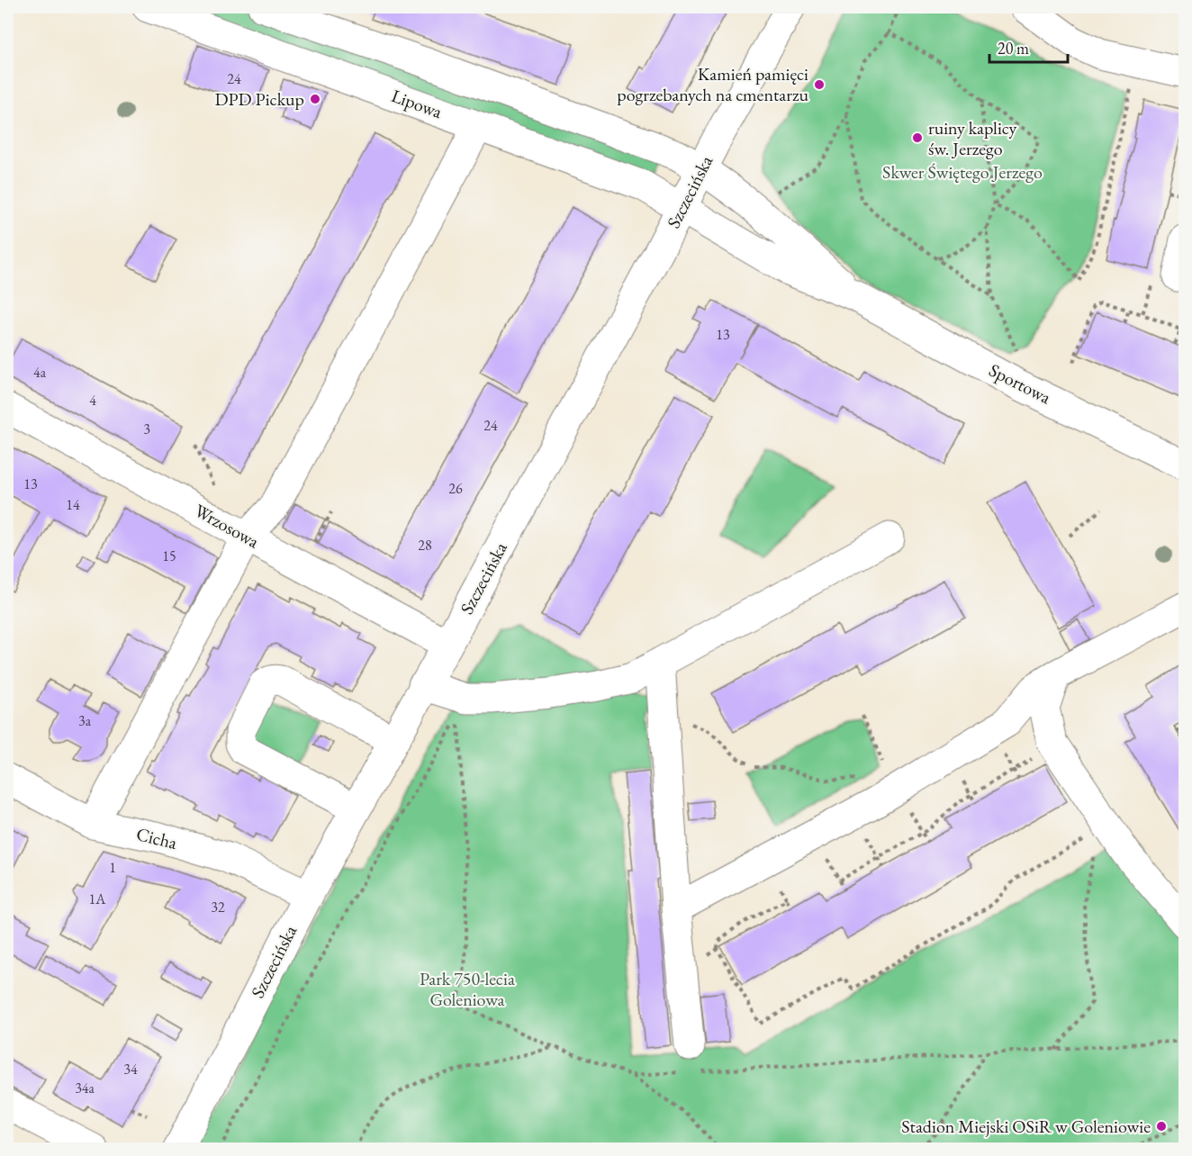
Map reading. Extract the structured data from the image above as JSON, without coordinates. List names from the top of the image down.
{
  "streets": {
    "street": [
      "Lipowa",
      "Szczecińska",
      "Sportowa",
      "Wrzosowa",
      "Cicha"
    ]
  },
  "crossings": [
    ["Lipowa", "Szczecińska"],
    ["Lipowa", "Sportowa"],
    ["Szczecińska", "Sportowa"],
    ["Szczecińska", "Wrzosowa"],
    ["Szczecińska", "Cicha"]
  ],
  "parks": ["Skwer Świętego Jerzego", "Park 750-lecia Goleniowa"],
  "places": [
    "Kamień pamięci pogrzebanych na cmentarzu",
    "DPD Pickup",
    "ruiny kaplicy św. Jerzego",
    "Stadion Miejski OSiR w Goleniowie"
  ],
  "house_numbers": [
    "24",
    "13",
    "4a",
    "4",
    "24",
    "3",
    "13",
    "26",
    "14",
    "28",
    "15",
    "3a",
    "1",
    "1A",
    "32",
    "34",
    "34a"
  ],
  "scale_bar": "20 m"
}
